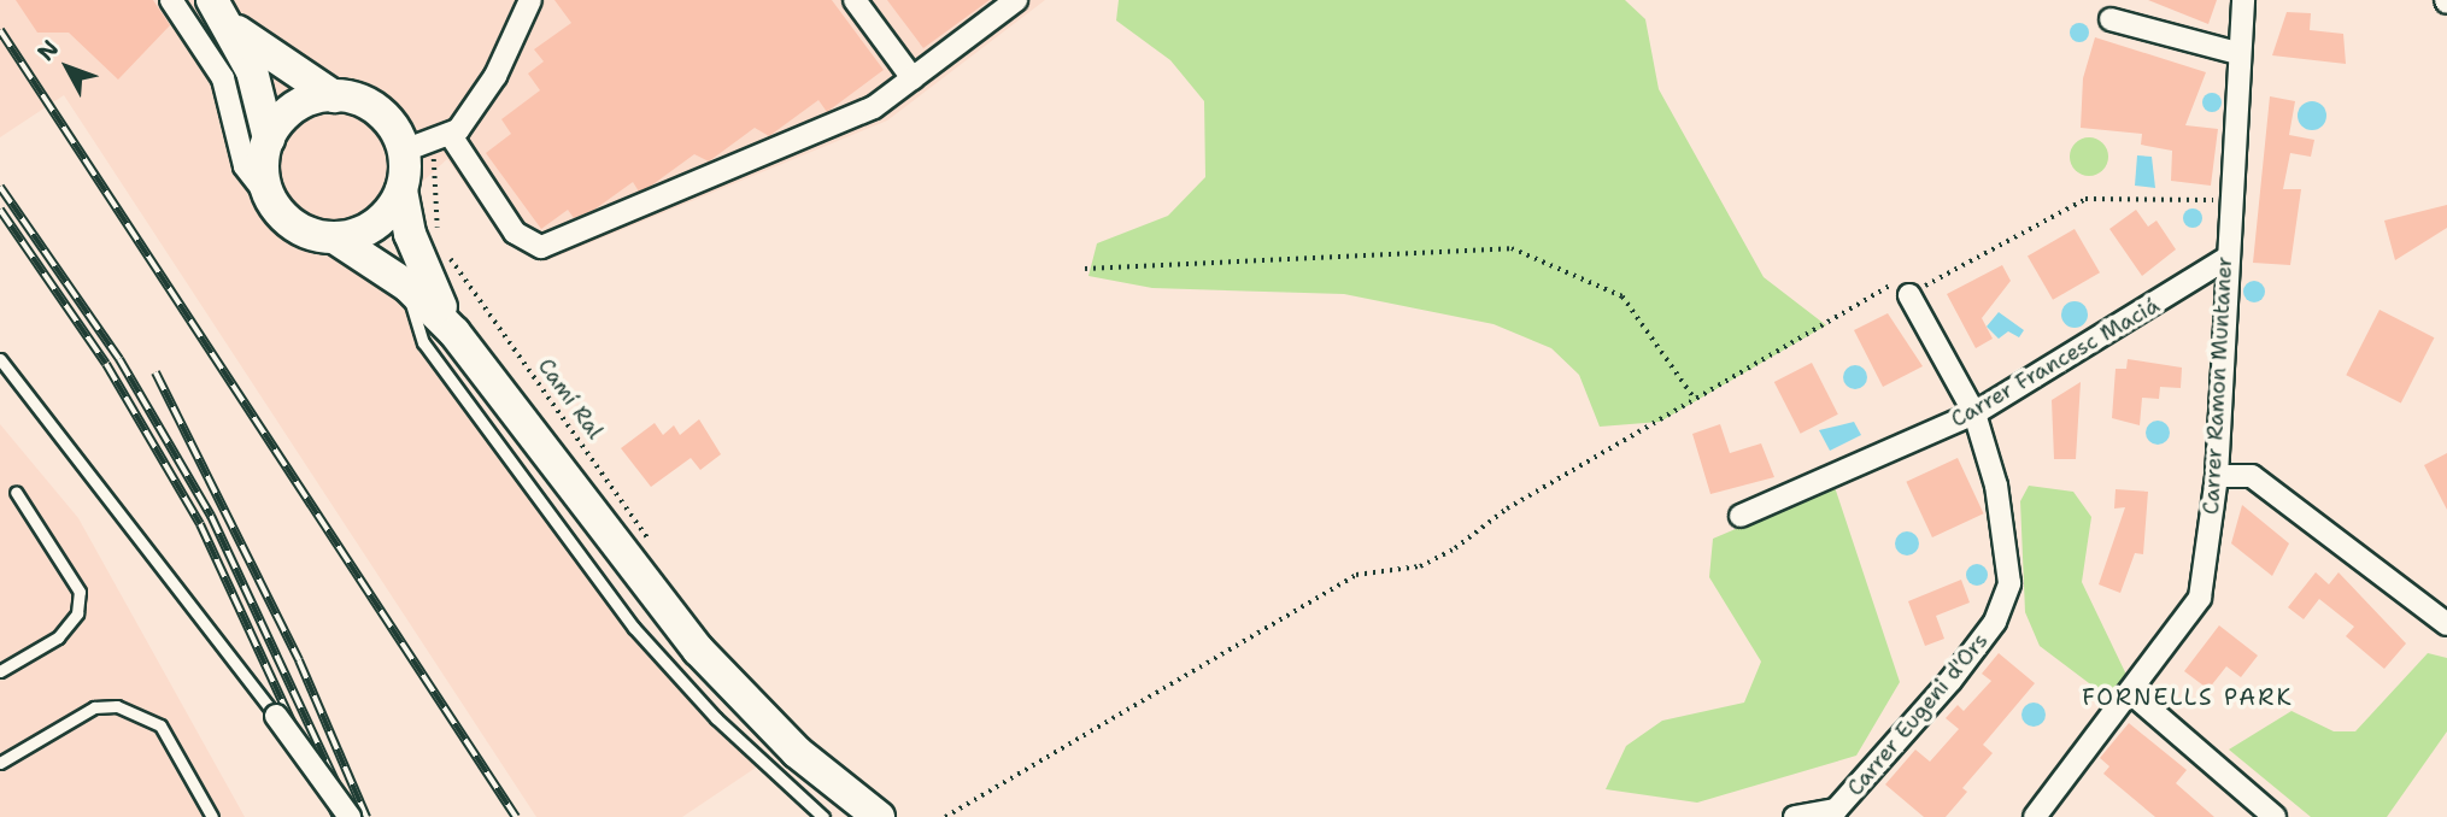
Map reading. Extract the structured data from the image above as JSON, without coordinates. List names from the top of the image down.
{
  "streets": {
    "street": ["Carrer Francesc Maciá", "Carrer Ramon Muntaner", "Carrer Eugeni d'Ors"],
    "path": ["Camí Ral"]
  },
  "crossings": [
    ["Carrer Francesc Maciá", "Carrer Ramon Muntaner"],
    ["Carrer Francesc Maciá", "Carrer Eugeni d'Ors"]
  ],
  "districts": ["FORNELLS PARK"],
  "north": "top left"
}
